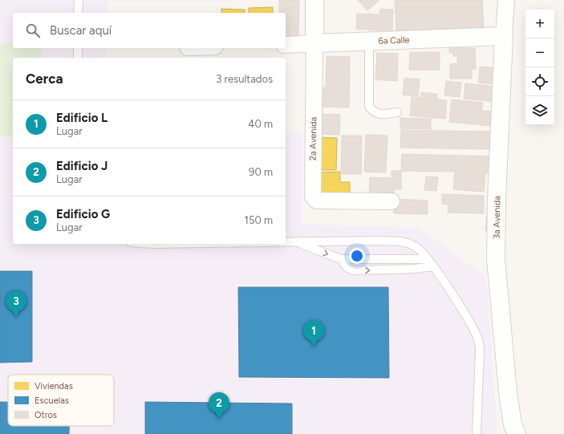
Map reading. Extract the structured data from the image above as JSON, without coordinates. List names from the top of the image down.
{
  "streets": {
    "street": ["6a Calle", "2a Avenida", "3a Avenida"]
  },
  "crossings": [
    ["6a Calle", "2a Avenida"],
    ["6a Calle", "3a Avenida"]
  ],
  "legend": ["Viviendas", "Escuelas", "Otros"],
  "page": {
    "map_buttons": ["+", "−"],
    "search": "Buscar aquí",
    "heading": ["Cerca", "3 resultados"],
    "list": [
      {
        "mark": "1",
        "name": "Edificio L",
        "note": "Lugar",
        "value": "40 m"
      },
      {
        "mark": "2",
        "name": "Edificio J",
        "note": "Lugar",
        "value": "90 m"
      },
      {
        "mark": "3",
        "name": "Edificio G",
        "note": "Lugar",
        "value": "150 m"
      }
    ],
    "pins": ["3", "1", "2"]
  }
}
